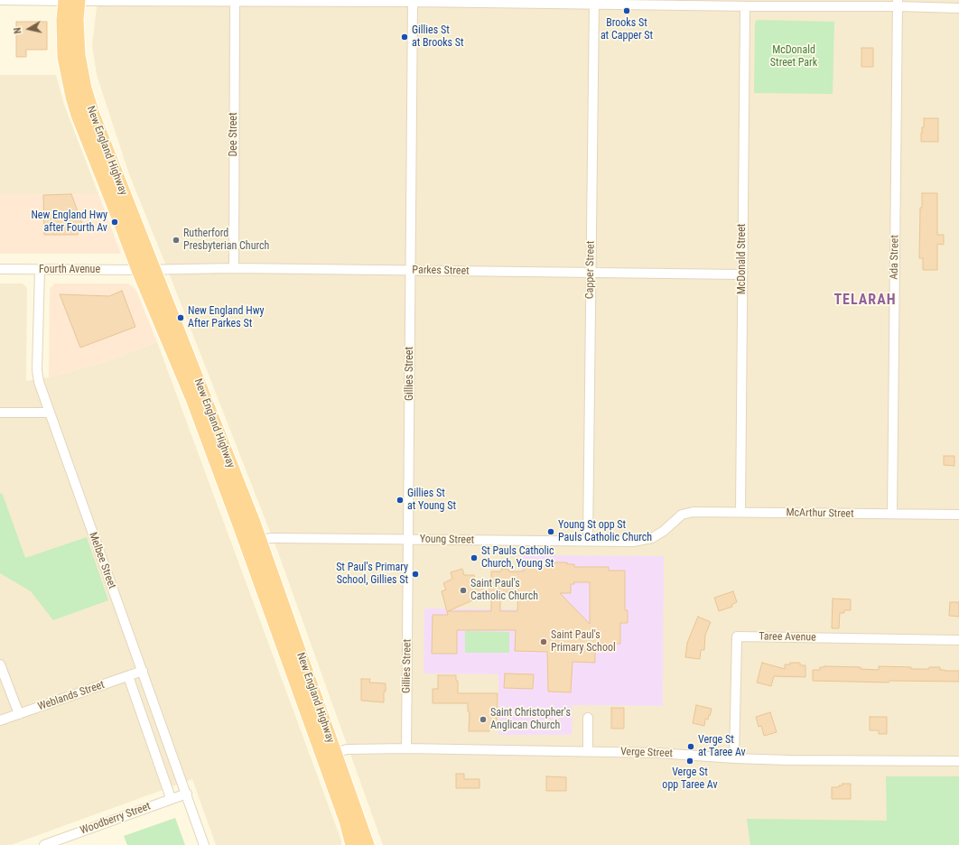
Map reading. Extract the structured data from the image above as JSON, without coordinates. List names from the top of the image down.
{
  "streets": {
    "highway": ["New England Highway"],
    "street": [
      "Dee Street",
      "Ada Street",
      "McDonald Street",
      "Fourth Avenue",
      "Capper Street",
      "Parkes Street",
      "Gillies Street",
      "McArthur Street",
      "Young Street",
      "Melbee Street",
      "Taree Avenue",
      "Weblands Street",
      "Verge Street",
      "Woodberry Street"
    ]
  },
  "crossings": [
    ["Dee Street", "Parkes Street"],
    ["New England Highway", "Fourth Avenue"],
    ["New England Highway", "Parkes Street"],
    ["New England Highway", "Young Street"],
    ["New England Highway", "Verge Street"],
    ["Ada Street", "McArthur Street"],
    ["McDonald Street", "Parkes Street"],
    ["McDonald Street", "McArthur Street"],
    ["Fourth Avenue", "Parkes Street"],
    ["Fourth Avenue", "Melbee Street"],
    ["Capper Street", "Parkes Street"],
    ["Capper Street", "Young Street"],
    ["Parkes Street", "Gillies Street"],
    ["Gillies Street", "Young Street"],
    ["Gillies Street", "Verge Street"],
    ["McArthur Street", "Young Street"],
    ["Melbee Street", "Weblands Street"],
    ["Melbee Street", "Woodberry Street"],
    ["Taree Avenue", "Verge Street"]
  ],
  "districts": ["TELARAH"],
  "parks": ["McDonald Street Park"],
  "places": [
    "Brooks St at Capper St",
    "Gillies St at Brooks St",
    "New England Hwy after Fourth Av",
    "Rutherford Presbyterian Church",
    "New England Hwy After Parkes St",
    "Gillies St at Young St",
    "Young St opp St Pauls Catholic Church",
    "St Pauls Catholic Church, Young St",
    "St Paul's Primary School, Gillies St",
    "Saint Paul's Catholic Church",
    "Saint Paul's Primary School",
    "Saint Christopher's Anglican Church",
    "Verge St at Taree Av",
    "Verge St opp Taree Av"
  ],
  "north": "left"
}
